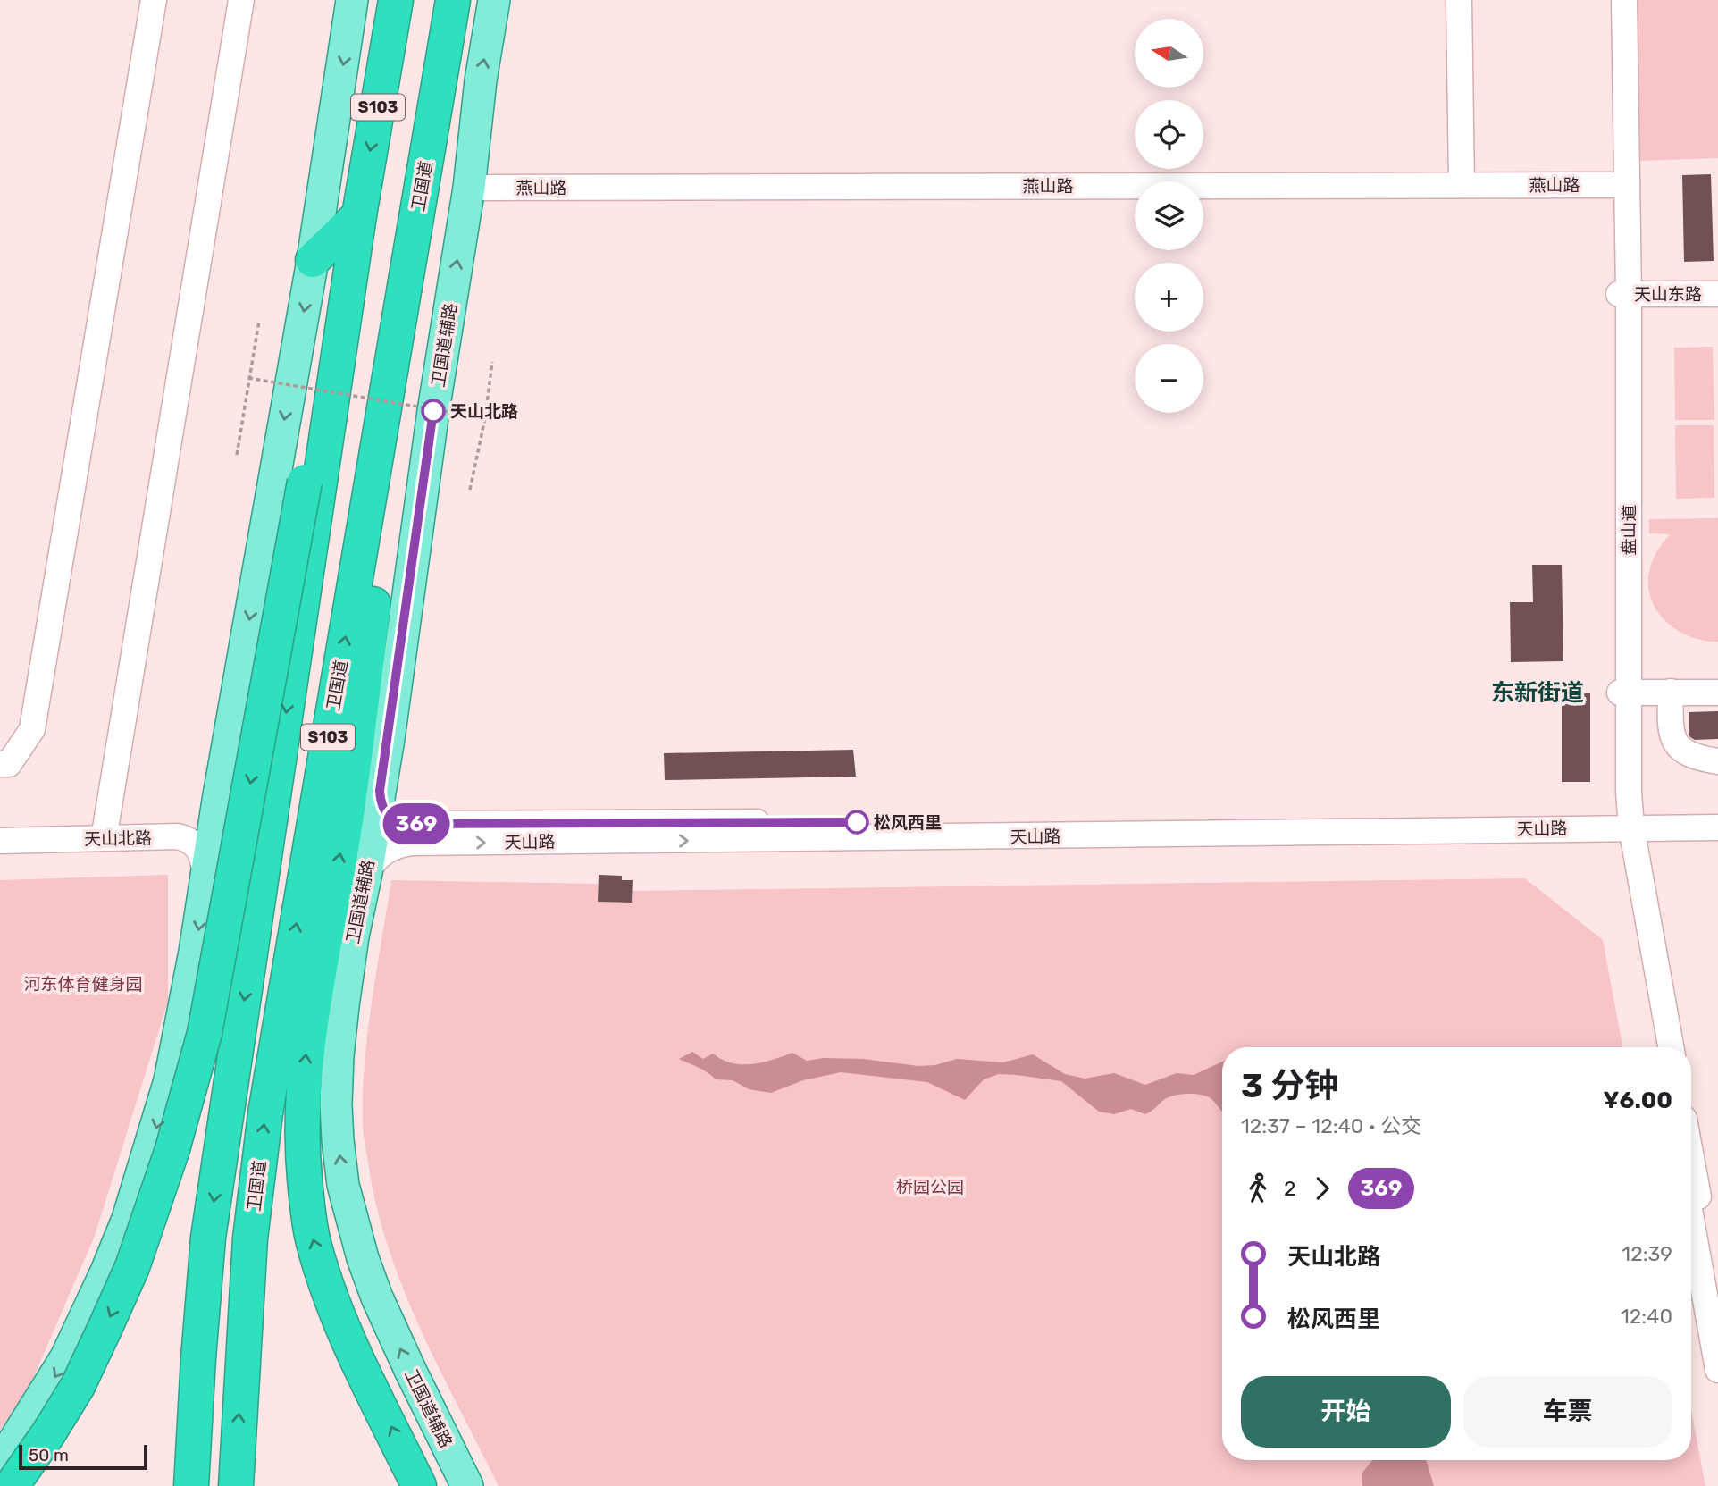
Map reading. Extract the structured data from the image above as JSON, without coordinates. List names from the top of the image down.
{
  "streets": {
    "highway": ["S103", "卫国道"],
    "main road": ["卫国道辅路"],
    "street": [
      "燕山路",
      "天山东路",
      "盘山道",
      "天山路",
      "天山北路"
    ]
  },
  "crossings": [
    ["燕山路", "卫国道辅路"],
    ["燕山路", "盘山道"],
    ["天山东路", "盘山道"],
    ["卫国道辅路", "天山路"],
    ["盘山道", "天山路"]
  ],
  "districts": ["东新街道"],
  "parks": ["河东体育健身园", "桥园公园"],
  "places": ["天山北路", "松风西里"],
  "lines": ["bus line 369"],
  "scale_bar": "50 m",
  "north": "left",
  "page": {
    "on_map": "369",
    "map_buttons": ["+", "−"],
    "heading": ["3 分钟", "12:37 – 12:40 · 公交", "¥6.00"],
    "legs": ["2", "369"],
    "list": [
      {
        "name": "天山北路",
        "value": "12:39"
      },
      {
        "name": "松风西里",
        "value": "12:40"
      }
    ],
    "buttons": ["开始", "车票"],
    "scale": "50 m"
  }
}
